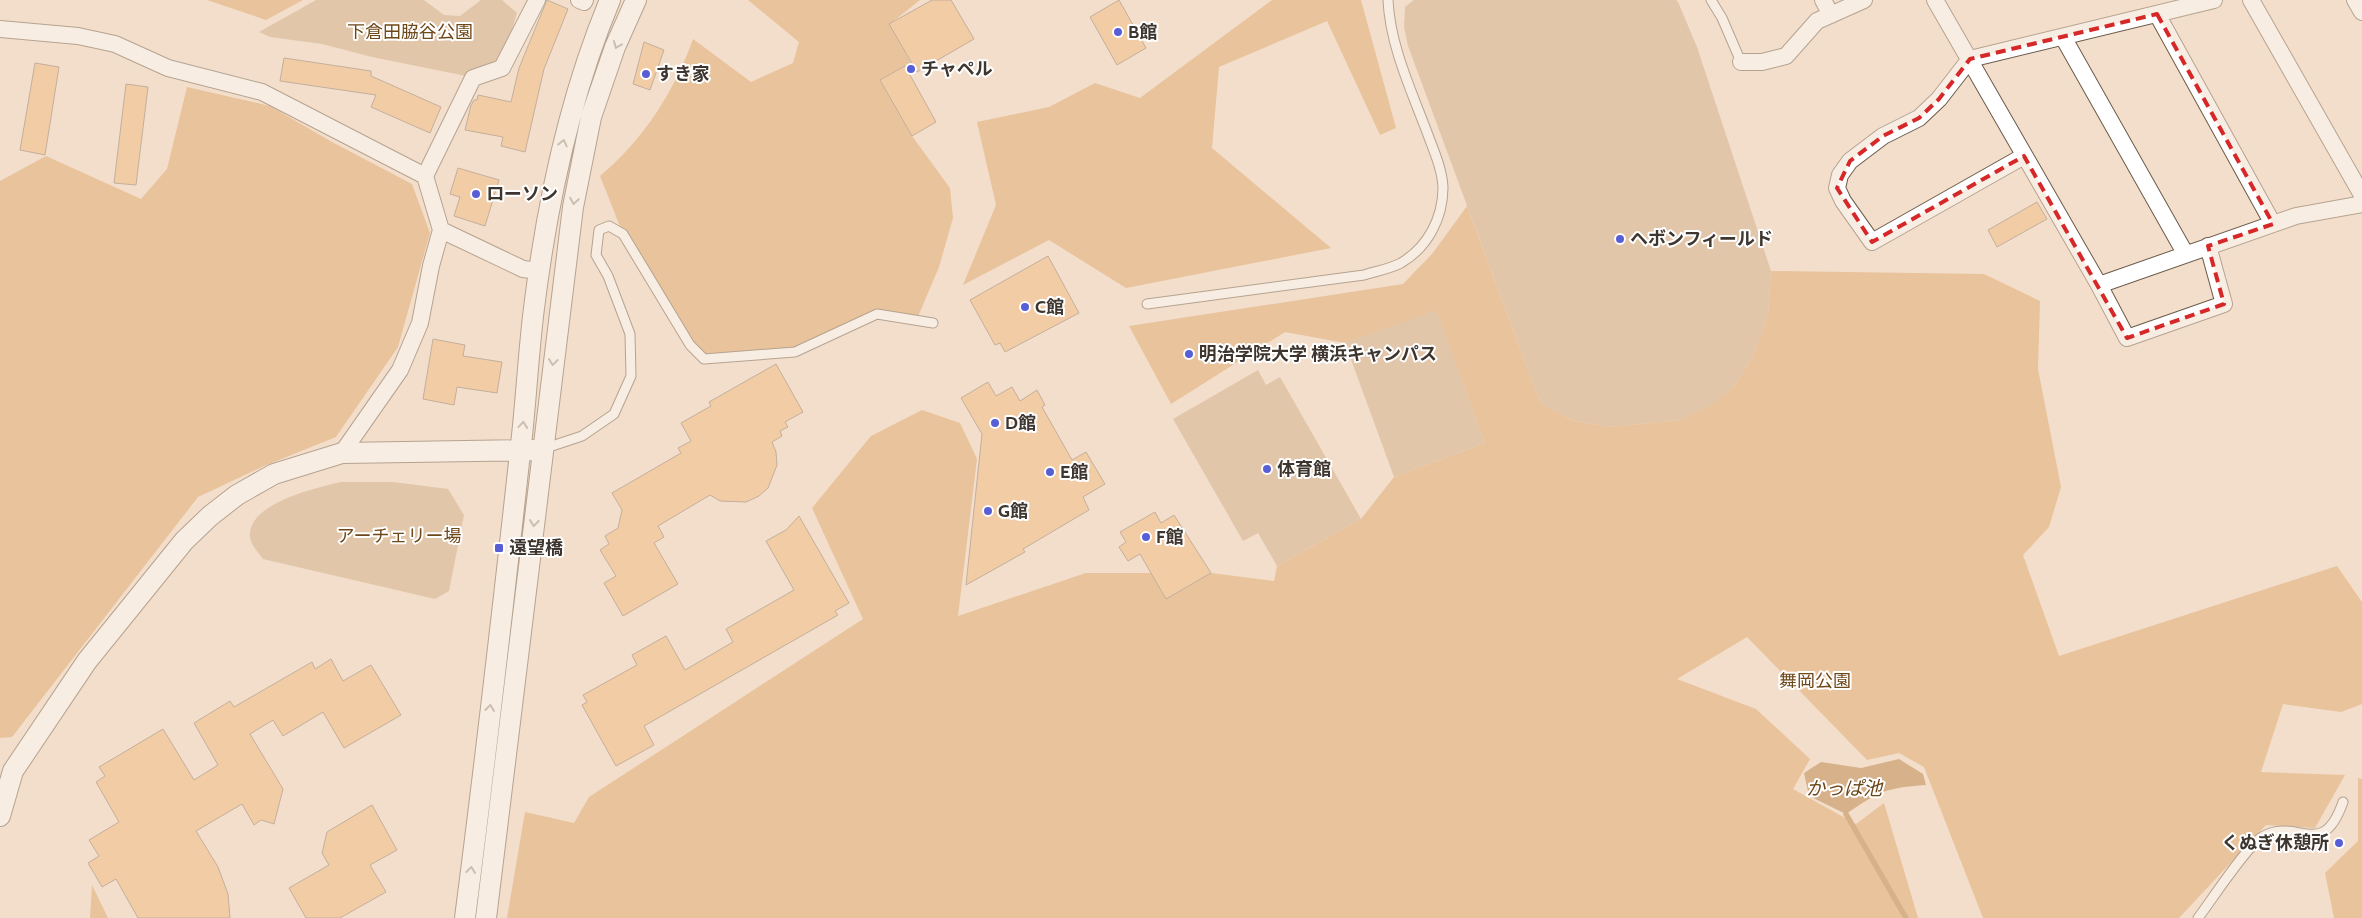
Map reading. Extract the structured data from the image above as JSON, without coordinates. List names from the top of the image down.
{
  "water": ["かっぱ池"],
  "parks": ["下倉田脇谷公園", "アーチェリー場", "舞岡公園"],
  "places": {
    "other": [
      "B館",
      "チャペル",
      "すき家",
      "ローソン",
      "ヘボンフィールド",
      "C館",
      "明治学院大学 横浜キャンパス",
      "D館",
      "体育館",
      "E館",
      "G館",
      "F館",
      "くぬぎ休憩所"
    ],
    "transit": ["遠望橋"]
  }
}
